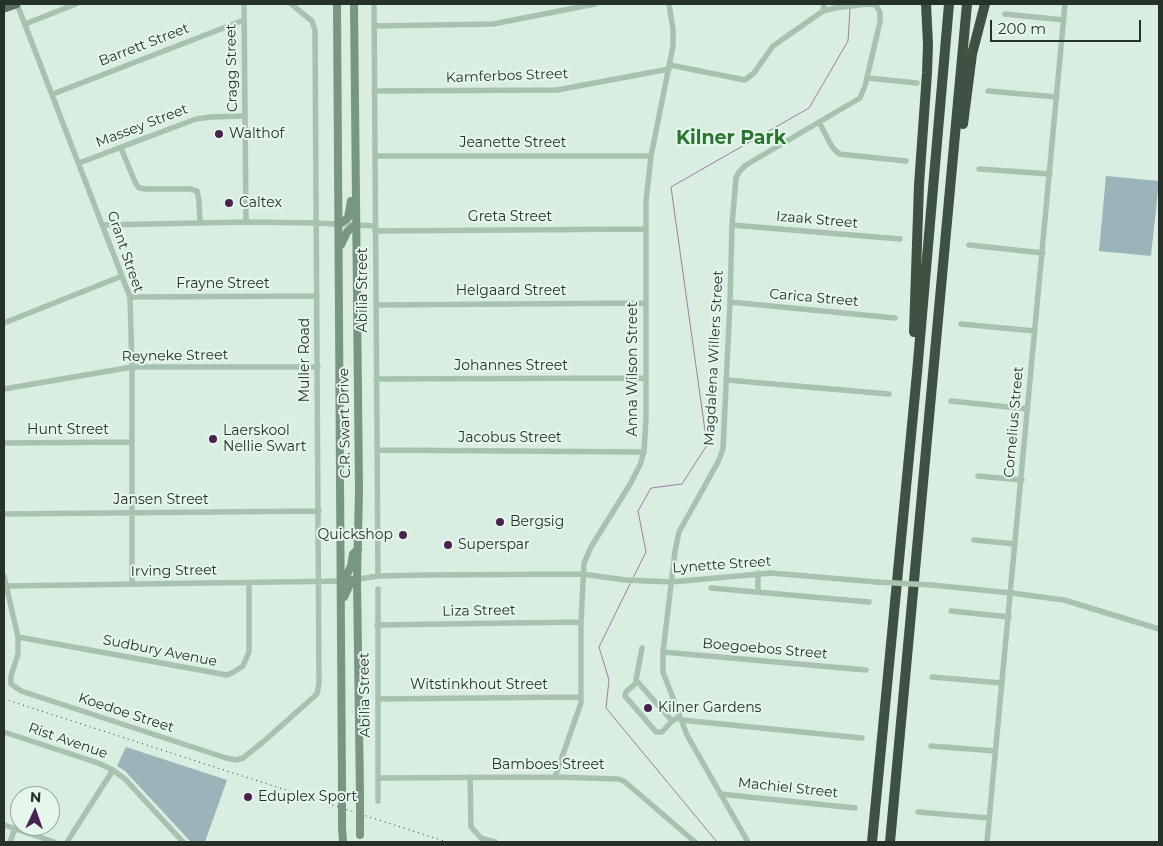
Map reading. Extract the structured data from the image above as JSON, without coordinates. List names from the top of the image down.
{
  "streets": {
    "main road": ["C.R. Swart Drive"],
    "street": [
      "Barrett Street",
      "Cragg Street",
      "Kamferbos Street",
      "Massey Street",
      "Jeanette Street",
      "Greta Street",
      "Izaak Street",
      "Grant Street",
      "Frayne Street",
      "Abilia Street",
      "Helgaard Street",
      "Carica Street",
      "Reyneke Street",
      "Magdalena Willers Street",
      "Muller Road",
      "Johannes Street",
      "Anna Wilson Street",
      "Cornelius Street",
      "Hunt Street",
      "Jacobus Street",
      "Jansen Street",
      "Lynette Street",
      "Irving Street",
      "Liza Street",
      "Boegoebos Street",
      "Sudbury Avenue",
      "Witstinkhout Street",
      "Koedoe Street",
      "Rist Avenue",
      "Bamboes Street",
      "Machiel Street"
    ]
  },
  "crossings": [
    ["Barrett Street", "Cragg Street"],
    ["Barrett Street", "Grant Street"],
    ["Cragg Street", "Massey Street"],
    ["Cragg Street", "Greta Street"],
    ["Kamferbos Street", "Abilia Street"],
    ["Kamferbos Street", "Magdalena Willers Street"],
    ["Kamferbos Street", "Anna Wilson Street"],
    ["Massey Street", "Grant Street"],
    ["Jeanette Street", "Abilia Street"],
    ["Jeanette Street", "Anna Wilson Street"],
    ["Greta Street", "Grant Street"],
    ["Greta Street", "Abilia Street"],
    ["Greta Street", "Muller Road"],
    ["Greta Street", "Anna Wilson Street"],
    ["Greta Street", "C.R. Swart Drive"],
    ["Izaak Street", "Magdalena Willers Street"],
    ["Grant Street", "Frayne Street"],
    ["Grant Street", "Reyneke Street"],
    ["Grant Street", "Hunt Street"],
    ["Grant Street", "Jansen Street"],
    ["Grant Street", "Irving Street"],
    ["Frayne Street", "Muller Road"],
    ["Abilia Street", "Helgaard Street"],
    ["Abilia Street", "Johannes Street"],
    ["Abilia Street", "Jacobus Street"],
    ["Abilia Street", "Lynette Street"],
    ["Abilia Street", "Liza Street"],
    ["Abilia Street", "Witstinkhout Street"],
    ["Abilia Street", "Bamboes Street"],
    ["Helgaard Street", "Anna Wilson Street"],
    ["Carica Street", "Magdalena Willers Street"],
    ["Reyneke Street", "Muller Road"],
    ["Magdalena Willers Street", "Lynette Street"],
    ["Magdalena Willers Street", "Boegoebos Street"],
    ["Magdalena Willers Street", "Machiel Street"],
    ["Muller Road", "Jansen Street"],
    ["Muller Road", "Irving Street"],
    ["Muller Road", "Koedoe Street"],
    ["Johannes Street", "Anna Wilson Street"],
    ["Anna Wilson Street", "Jacobus Street"],
    ["Anna Wilson Street", "Lynette Street"],
    ["Anna Wilson Street", "Liza Street"],
    ["Anna Wilson Street", "Witstinkhout Street"],
    ["Anna Wilson Street", "Bamboes Street"],
    ["Cornelius Street", "Lynette Street"],
    ["C.R. Swart Drive", "Lynette Street"],
    ["C.R. Swart Drive", "Irving Street"],
    ["Lynette Street", "Irving Street"],
    ["Irving Street", "Sudbury Avenue"],
    ["Sudbury Avenue", "Koedoe Street"]
  ],
  "districts": ["Kilner Park"],
  "places": [
    "Walthof",
    "Caltex",
    "Laerskool Nellie Swart",
    "Bergsig",
    "Quickshop",
    "Superspar",
    "Kilner Gardens",
    "Eduplex Sport"
  ],
  "scale_bar": "200 m",
  "north": "top"
}
